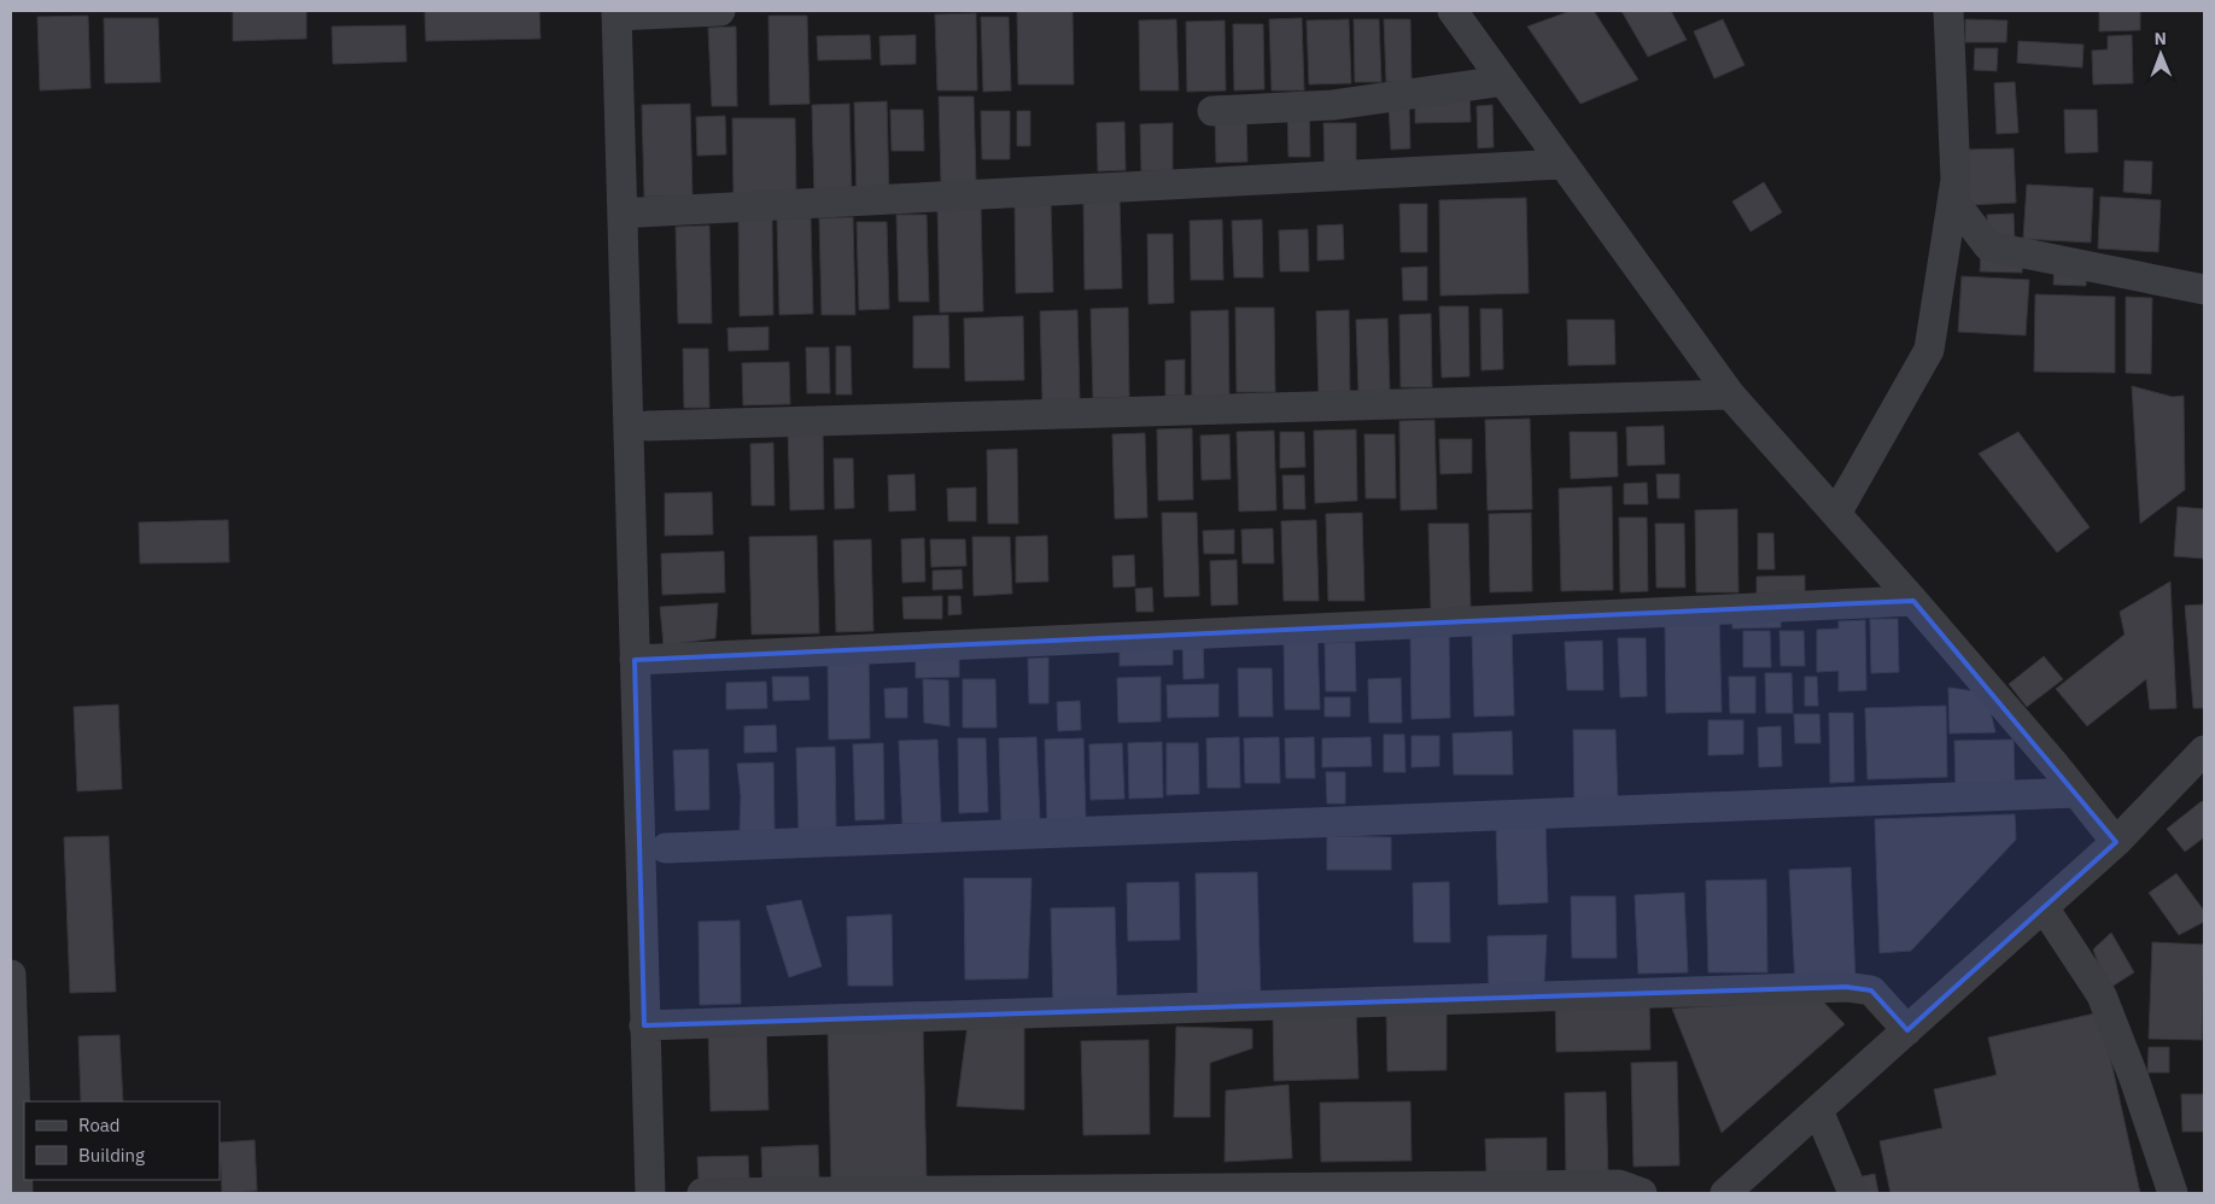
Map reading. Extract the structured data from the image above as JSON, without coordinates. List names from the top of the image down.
{
  "legend": ["Road", "Building"],
  "north": "top"
}
